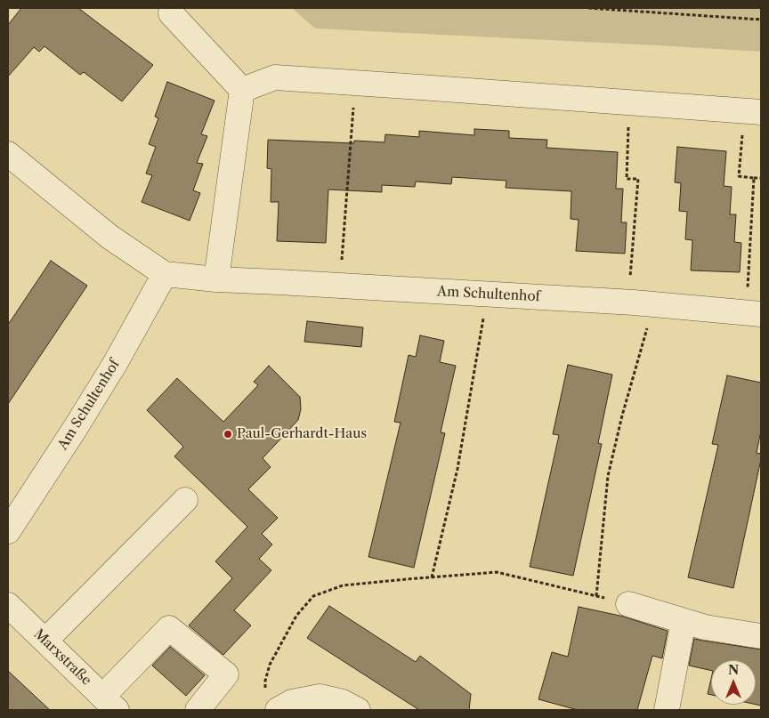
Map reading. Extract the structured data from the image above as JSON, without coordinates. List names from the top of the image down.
{
  "streets": {
    "street": ["Am Schultenhof", "Marxstraße"]
  },
  "places": ["Paul-Gerhardt-Haus"],
  "north": "top"
}
